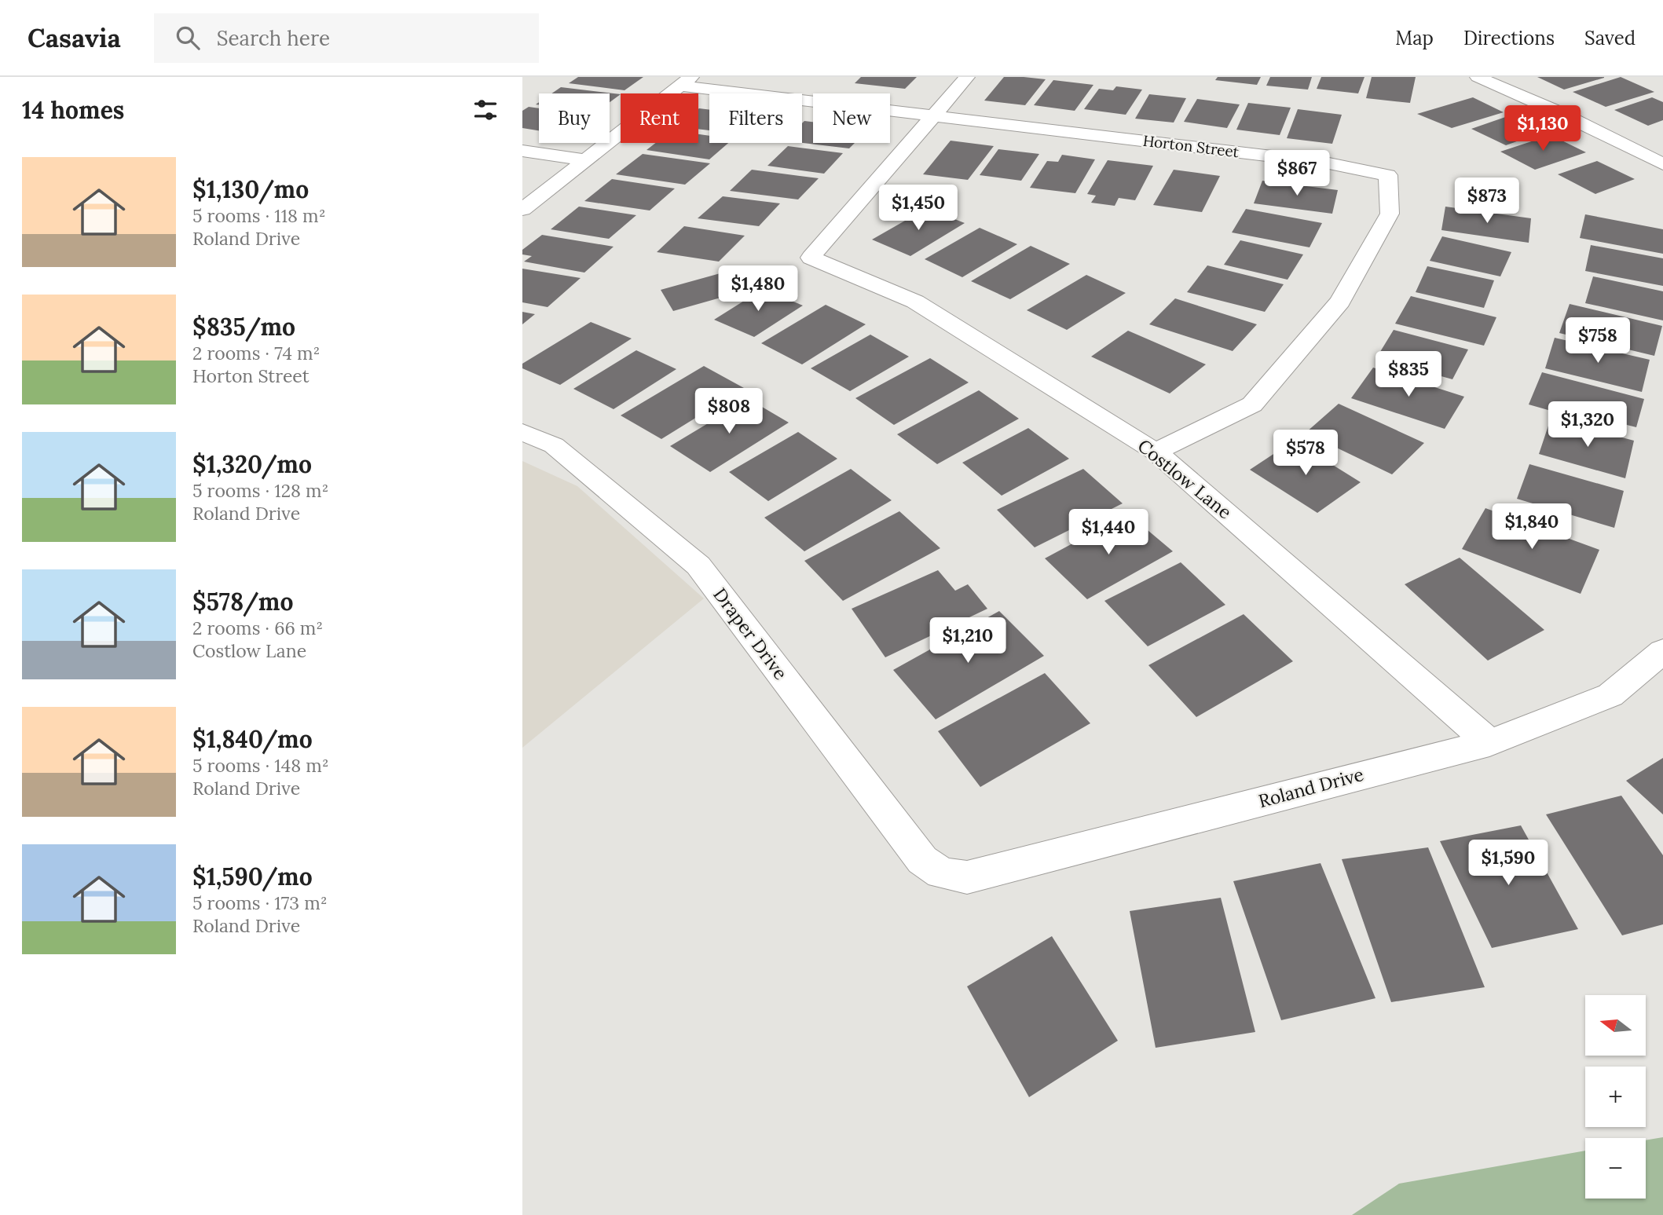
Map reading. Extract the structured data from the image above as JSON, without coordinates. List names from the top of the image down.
{
  "streets": {
    "street": [
      "Horton Street",
      "Costlow Lane",
      "Draper Drive",
      "Roland Drive"
    ]
  },
  "crossings": [
    ["Horton Street", "Costlow Lane"],
    ["Costlow Lane", "Roland Drive"],
    ["Draper Drive", "Roland Drive"]
  ],
  "north": "left",
  "page": {
    "header": "Casavia",
    "search": "Search here",
    "nav": ["Map", "Directions", "Saved"],
    "heading": "14 homes",
    "chip": [
      "Buy",
      "Rent",
      "Filters",
      "New"
    ],
    "price": [
      "$1,130",
      "$867",
      "$873",
      "$1,450",
      "$1,480",
      "$758",
      "$835",
      "$808",
      "$1,320",
      "$578",
      "$1,840",
      "$1,440",
      "$1,210",
      "$1,590"
    ],
    "list": [
      {
        "name": "$1,130/mo",
        "note": "5 rooms · 118 m² · Roland Drive"
      },
      {
        "name": "$835/mo",
        "note": "2 rooms · 74 m² · Horton Street"
      },
      {
        "name": "$1,320/mo",
        "note": "5 rooms · 128 m² · Roland Drive"
      },
      {
        "name": "$578/mo",
        "note": "2 rooms · 66 m² · Costlow Lane"
      },
      {
        "name": "$1,840/mo",
        "note": "5 rooms · 148 m² · Roland Drive"
      },
      {
        "name": "$1,590/mo",
        "note": "5 rooms · 173 m² · Roland Drive"
      }
    ],
    "map_buttons": ["+", "−"]
  }
}
